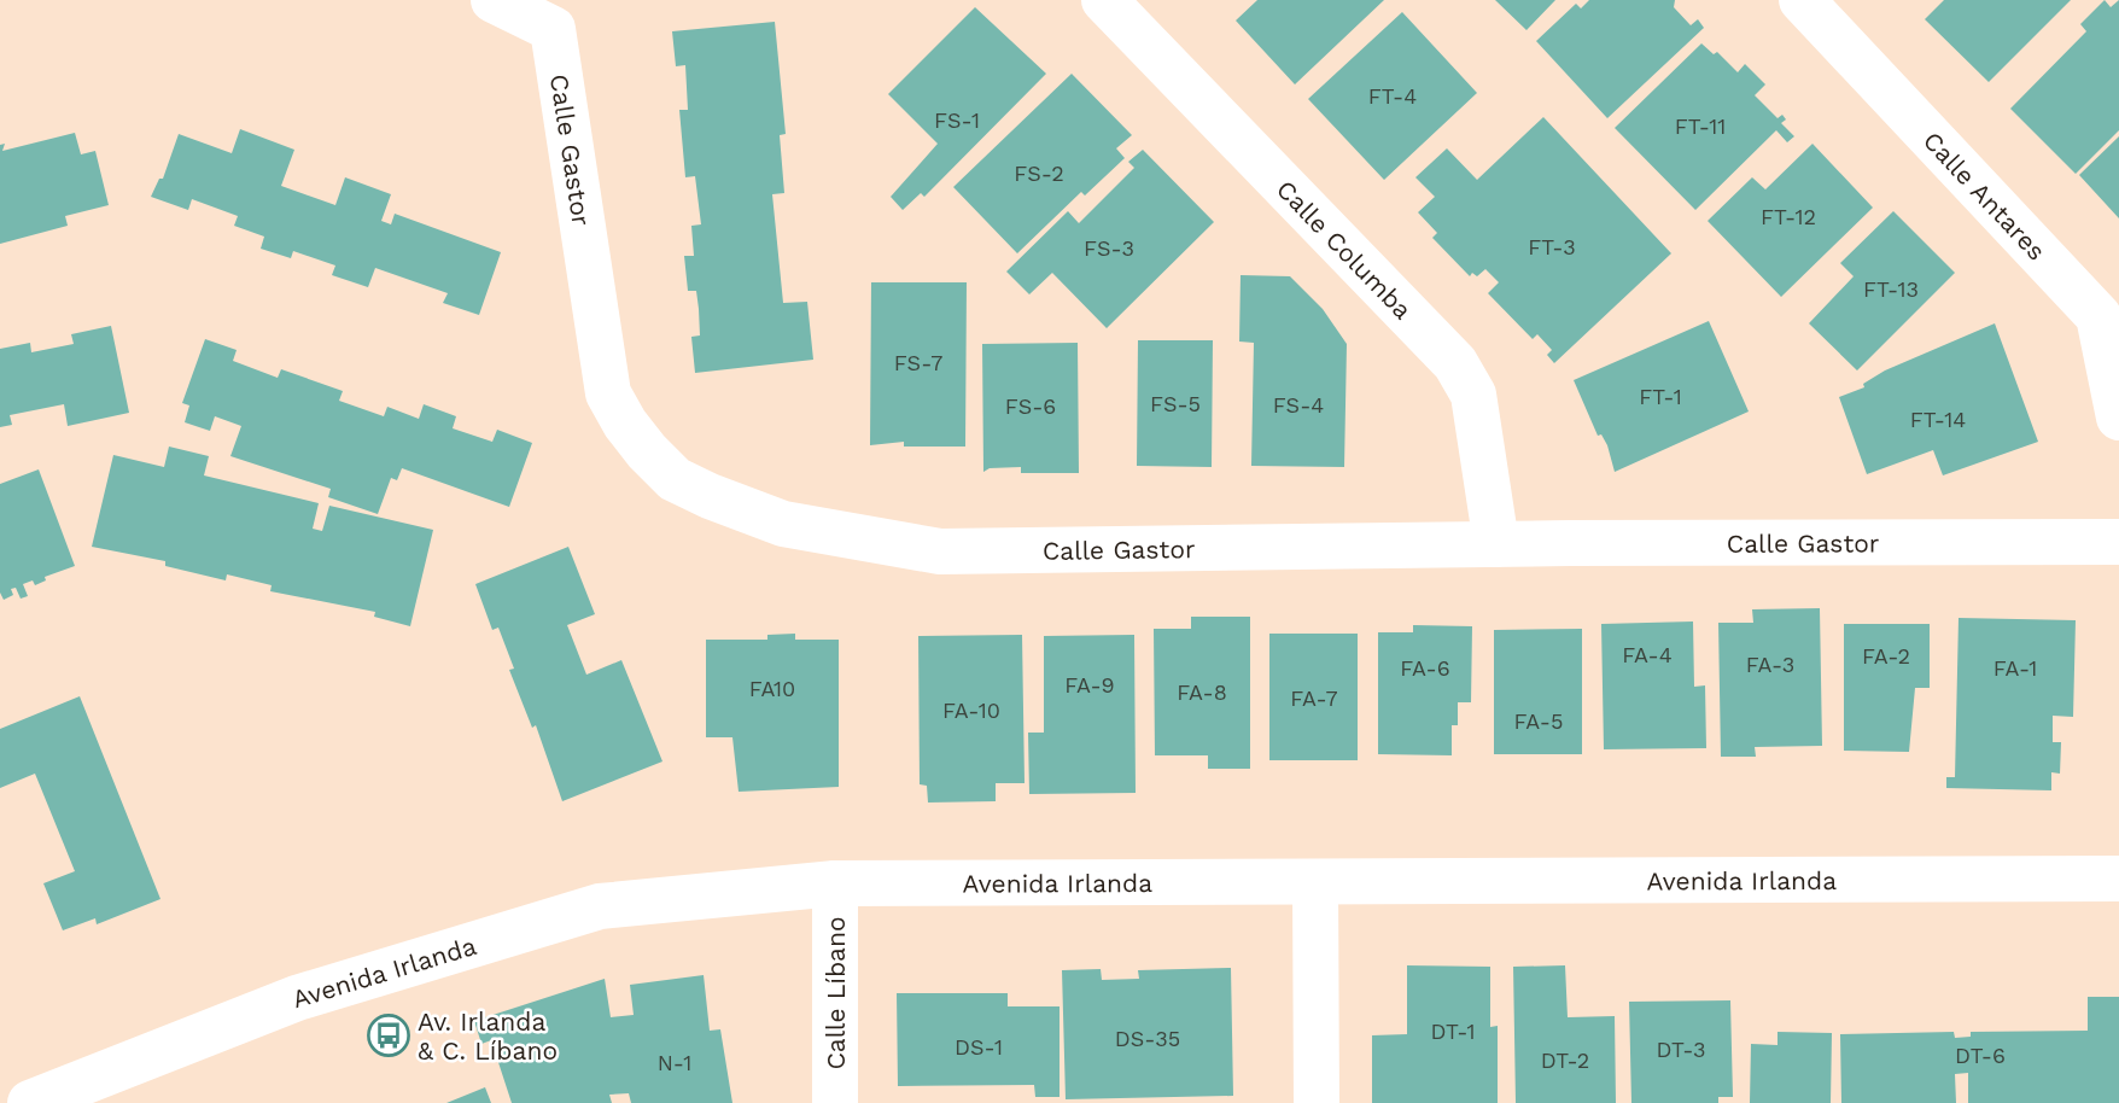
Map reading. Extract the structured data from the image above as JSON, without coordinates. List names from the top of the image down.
{
  "streets": {
    "street": [
      "Calle Gastor",
      "Calle Antares",
      "Calle Columba",
      "Avenida Irlanda",
      "Calle Líbano"
    ]
  },
  "crossings": [
    ["Calle Gastor", "Calle Columba"],
    ["Avenida Irlanda", "Calle Líbano"]
  ],
  "places": {
    "bus stop": ["Av. Irlanda & C. Líbano"]
  },
  "house_numbers": [
    "FT-4",
    "FS-1",
    "FT-11",
    "FS-2",
    "FT-12",
    "FT-3",
    "FS-3",
    "FT-13",
    "FS-7",
    "FT-1",
    "FS-5",
    "FS-4",
    "FS-6",
    "FT-14",
    "FA-4",
    "FA-2",
    "FA-3",
    "FA-6",
    "FA-1",
    "FA-9",
    "FA10",
    "FA-8",
    "FA-7",
    "FA-10",
    "FA-5",
    "DT-1",
    "DS-35",
    "DS-1",
    "DT-3",
    "DT-6",
    "DT-2",
    "N-1"
  ]
}
